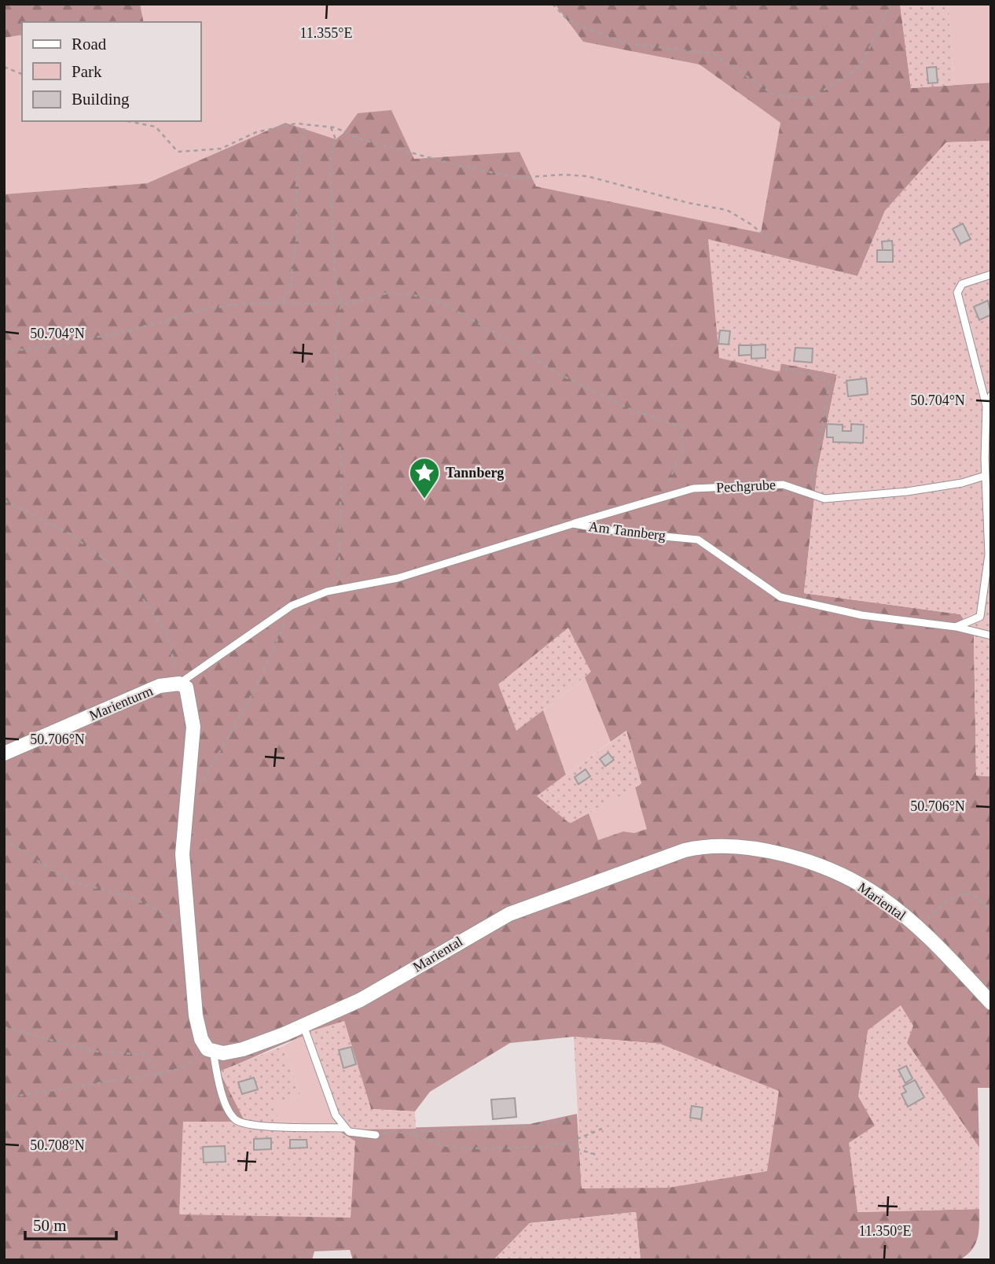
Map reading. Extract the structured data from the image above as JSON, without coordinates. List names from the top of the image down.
{
  "streets": {
    "street": ["Marienturm", "Mariental"],
    "lane": ["Pechgrube", "Am Tannberg"]
  },
  "crossings": [
    ["Pechgrube", "Am Tannberg"],
    ["Am Tannberg", "Marienturm"]
  ],
  "places": {
    "place": ["Tannberg"]
  },
  "legend": ["Road", "Park", "Building"],
  "scale_bar": "50 m",
  "coordinates": [
    "11.355°E",
    "50.704°N",
    "50.706°N",
    "50.708°N",
    "11.350°E"
  ]
}
